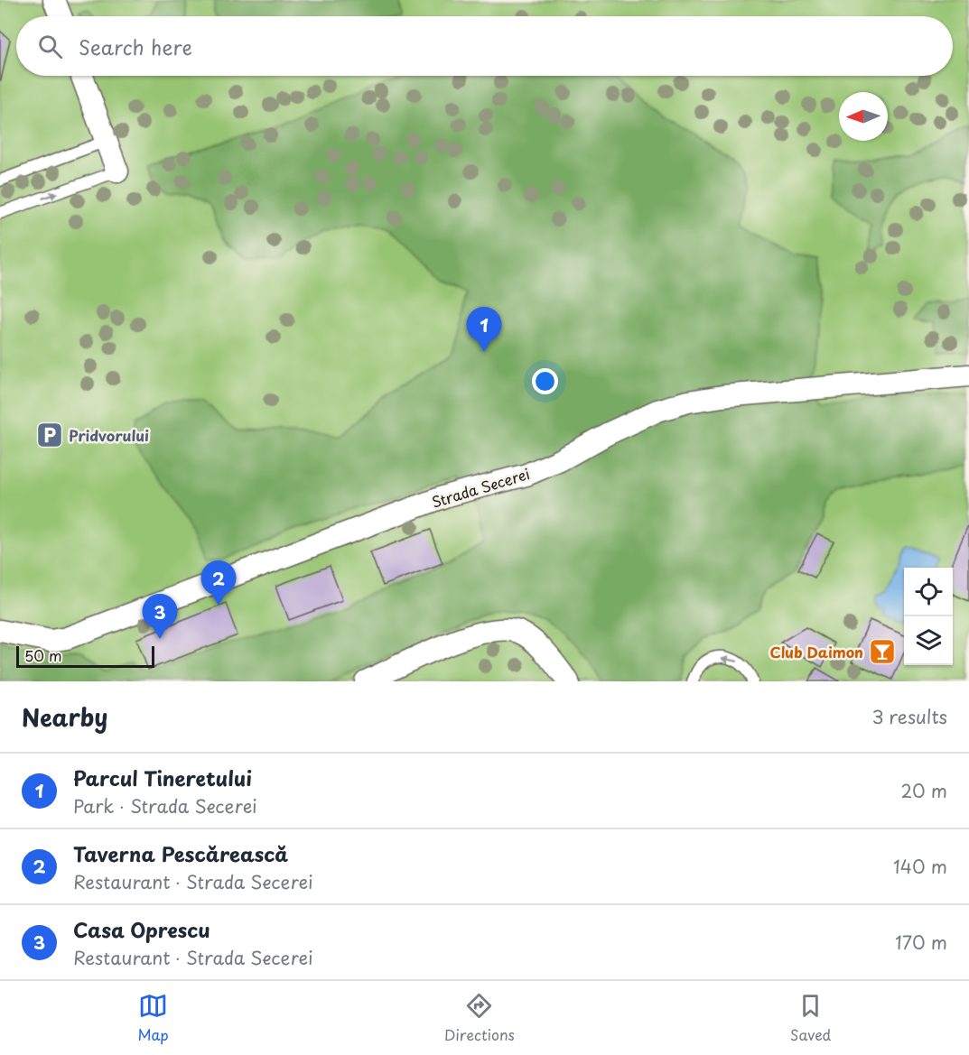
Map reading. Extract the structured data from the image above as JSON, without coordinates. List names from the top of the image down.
{
  "streets": {
    "street": ["Strada Secerei"]
  },
  "places": {
    "parking": ["Pridvorului"],
    "bar": ["Club Daimon"]
  },
  "scale_bar": "50 m",
  "north": "left",
  "page": {
    "search": "Search here",
    "pins": ["1", "2", "3"],
    "scale": "50 m",
    "heading": ["Nearby", "3 results"],
    "list": [
      {
        "mark": "1",
        "name": "Parcul Tineretului",
        "note": "Park · Strada Secerei",
        "value": "20 m"
      },
      {
        "mark": "2",
        "name": "Taverna Pescărească",
        "note": "Restaurant · Strada Secerei",
        "value": "140 m"
      },
      {
        "mark": "3",
        "name": "Casa Oprescu",
        "note": "Restaurant · Strada Secerei",
        "value": "170 m"
      }
    ],
    "nav": ["Map", "Directions", "Saved"]
  }
}
